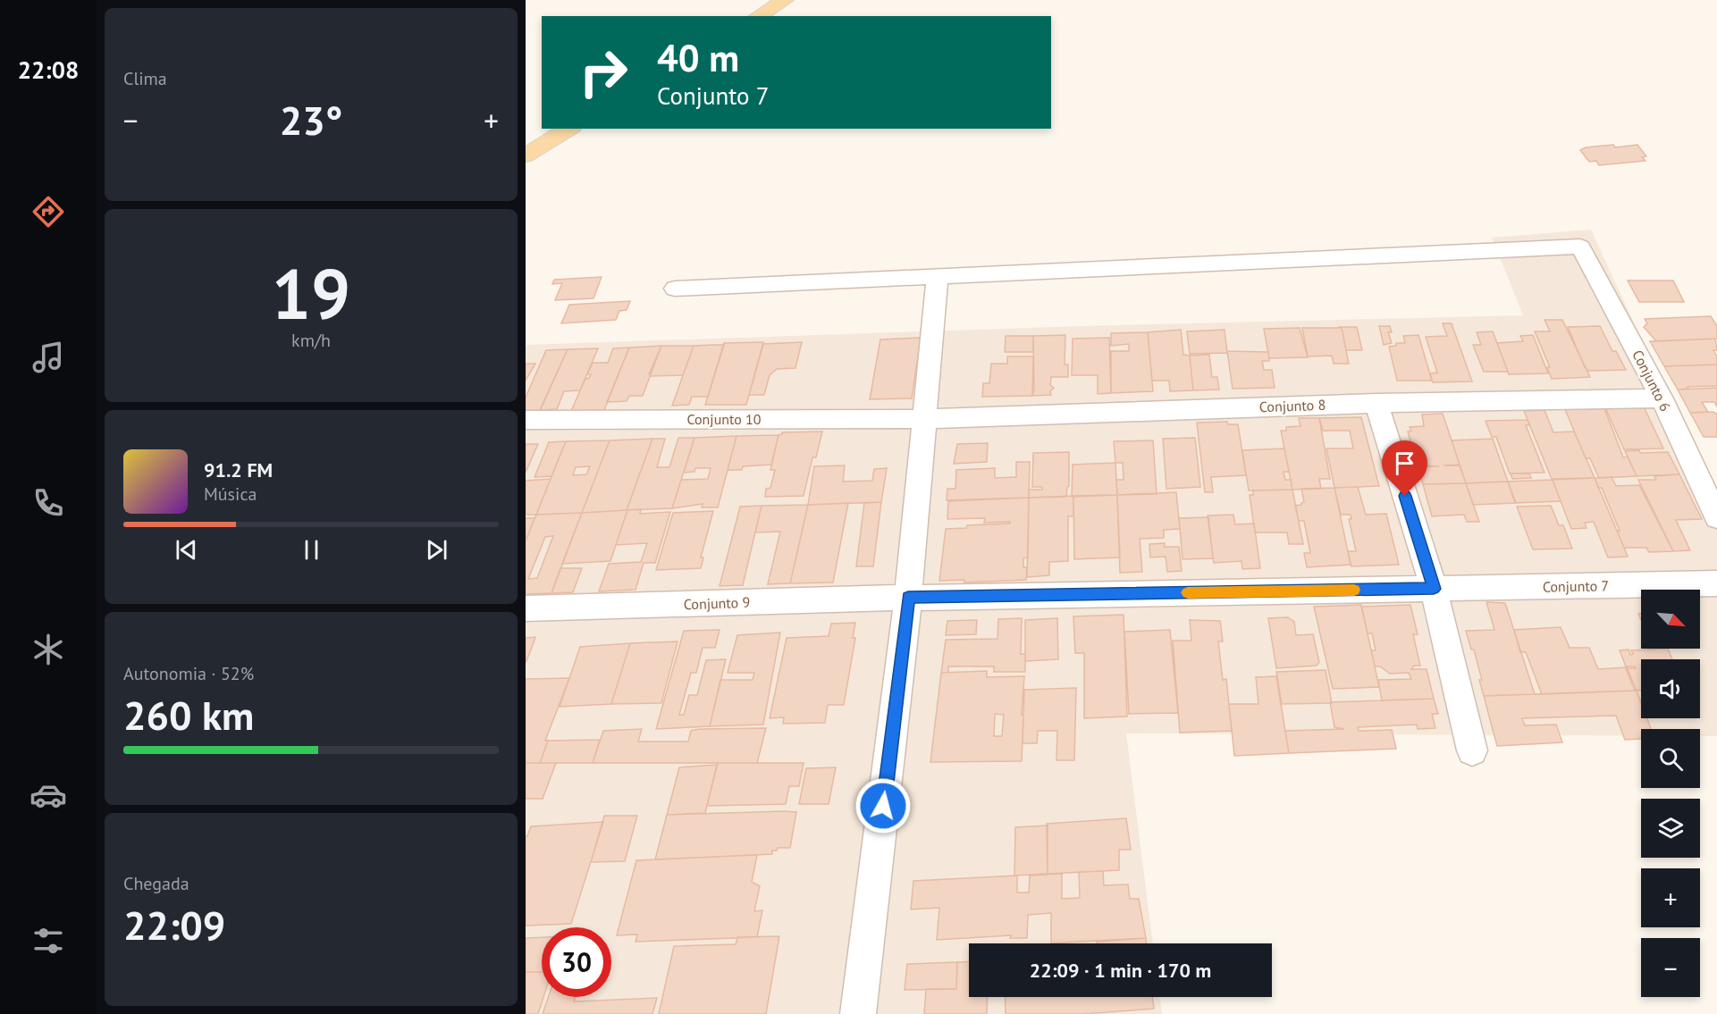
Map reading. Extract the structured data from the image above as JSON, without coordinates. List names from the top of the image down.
{
  "streets": {
    "street": [
      "Conjunto 6",
      "Conjunto 8",
      "Conjunto 10",
      "Conjunto 7",
      "Conjunto 9"
    ]
  },
  "crossings": [
    ["Conjunto 6", "Conjunto 8"],
    ["Conjunto 8", "Conjunto 10"],
    ["Conjunto 7", "Conjunto 9"]
  ],
  "north": "bottom right",
  "page": {
    "tabs": "22:08",
    "tile": [
      "Clima",
      ["19", "km/h"],
      ["Autonomia · 52%", "260 km"],
      ["Chegada", "22:09"]
    ],
    "turn": ["40 m", "Conjunto 7"],
    "heat": ["−", "23°", "+"],
    "song": ["91.2 FM", "Música"],
    "map_buttons": ["+", "−"],
    "limit": "30",
    "trip": "22:09 · 1 min · 170 m"
  }
}
